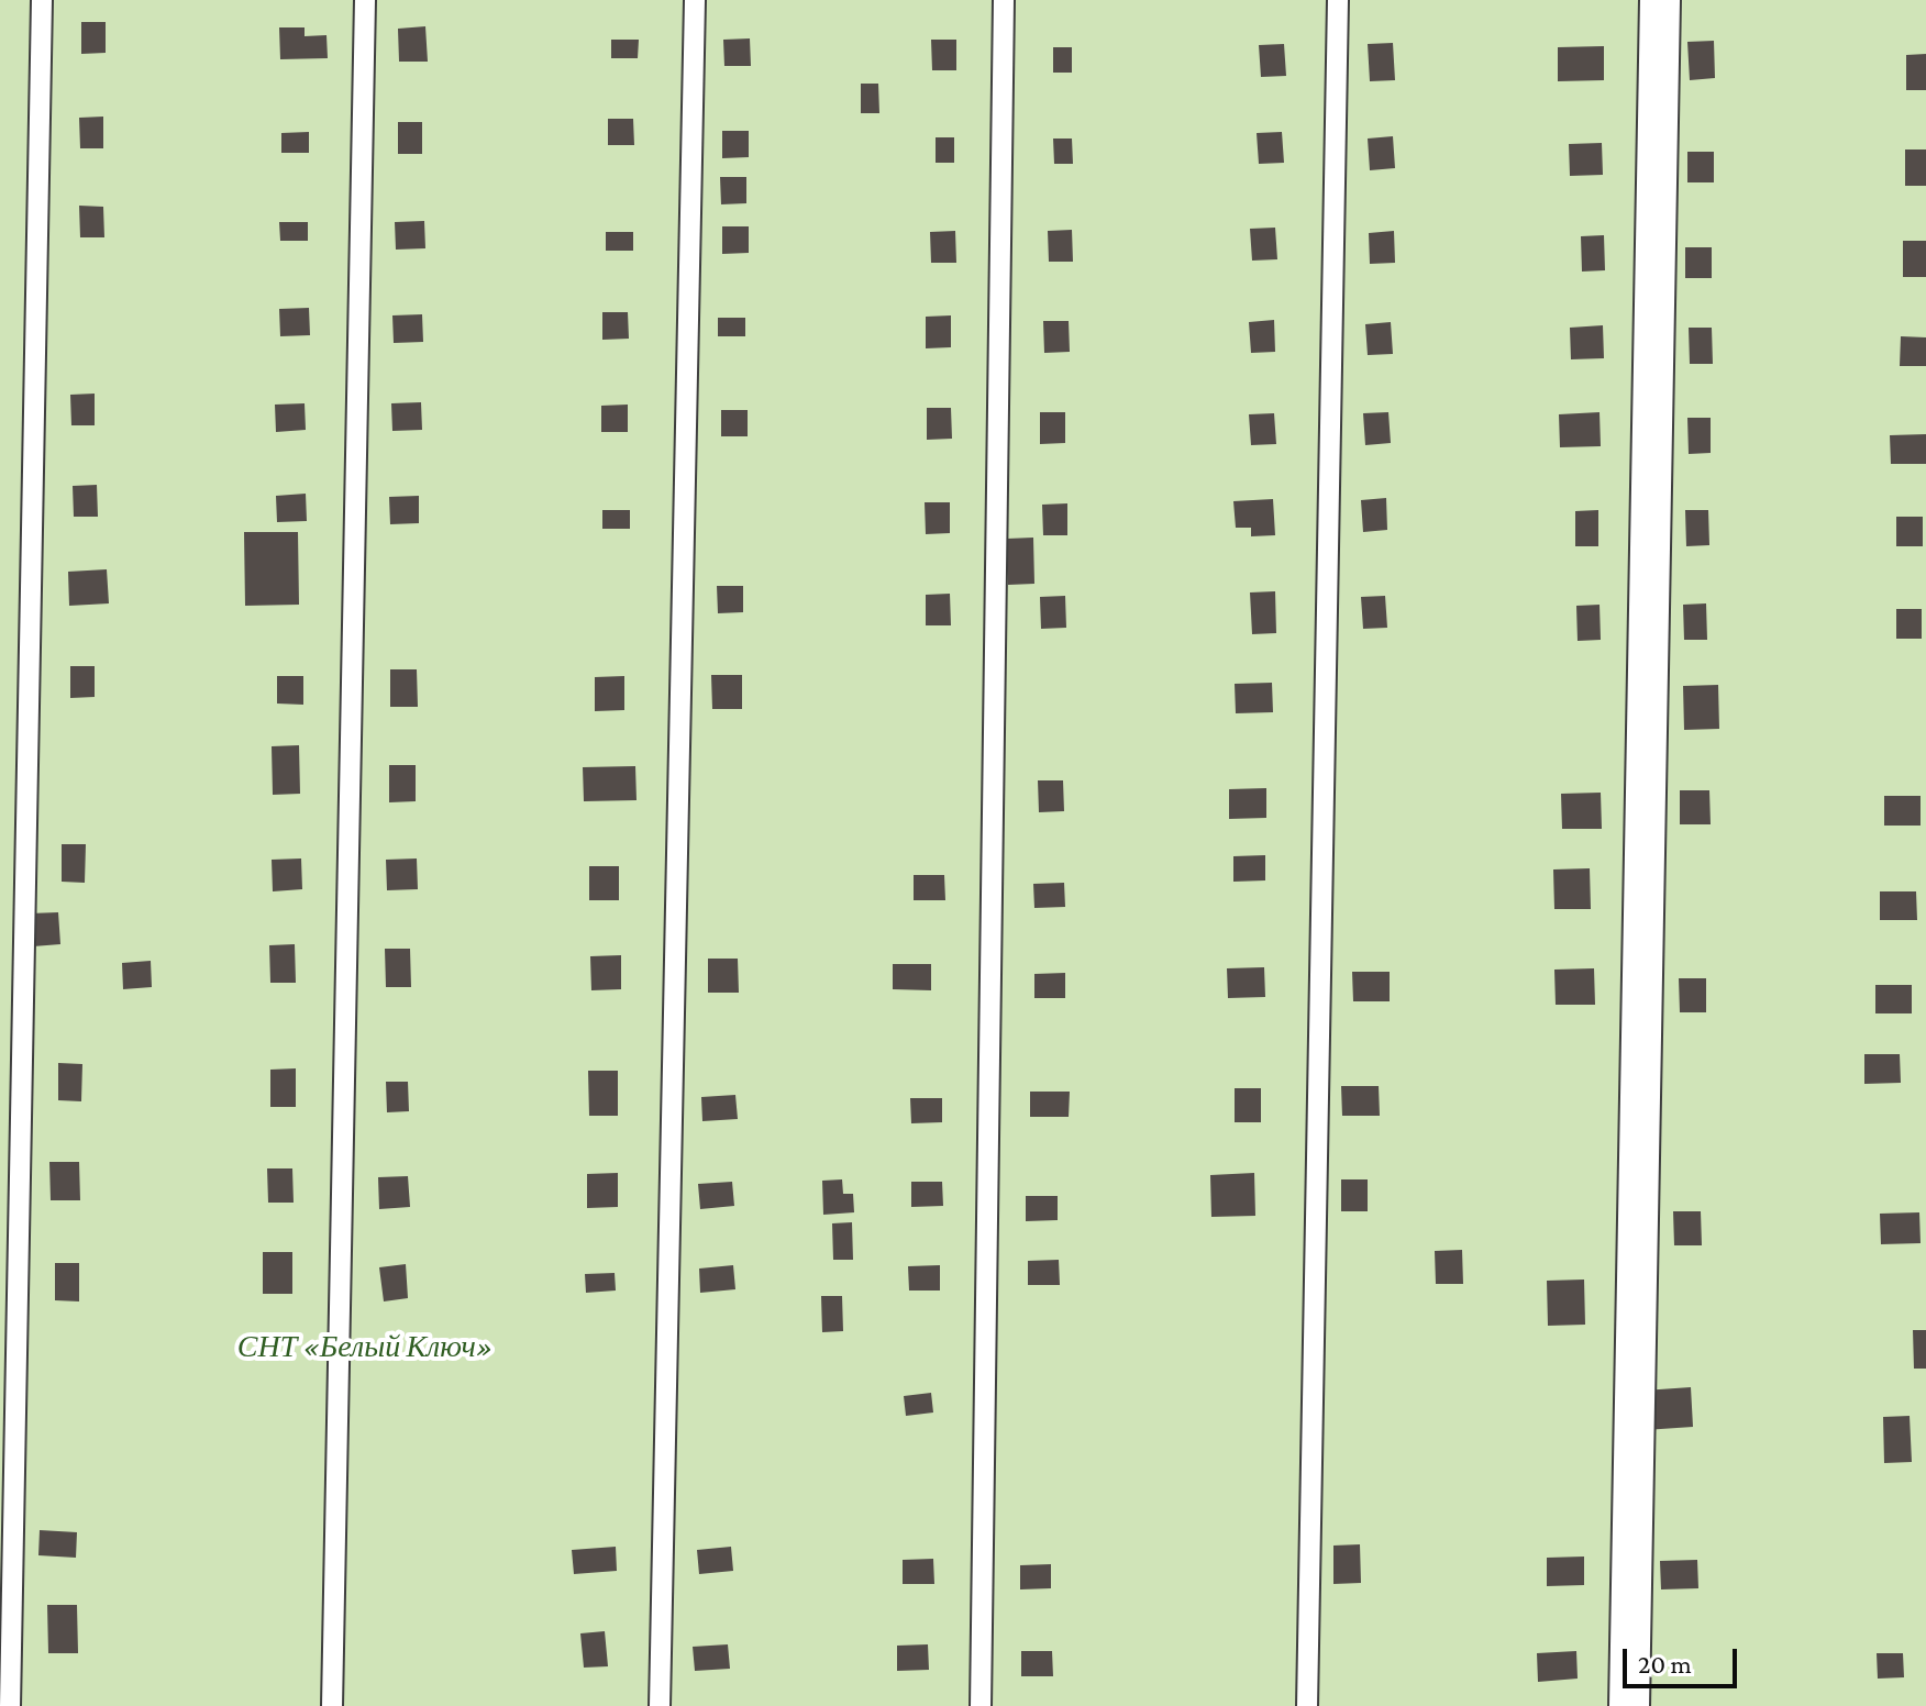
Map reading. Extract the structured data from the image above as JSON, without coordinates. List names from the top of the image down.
{
  "parks": ["СНТ «Белый Ключ»"],
  "scale_bar": "20 m"
}
